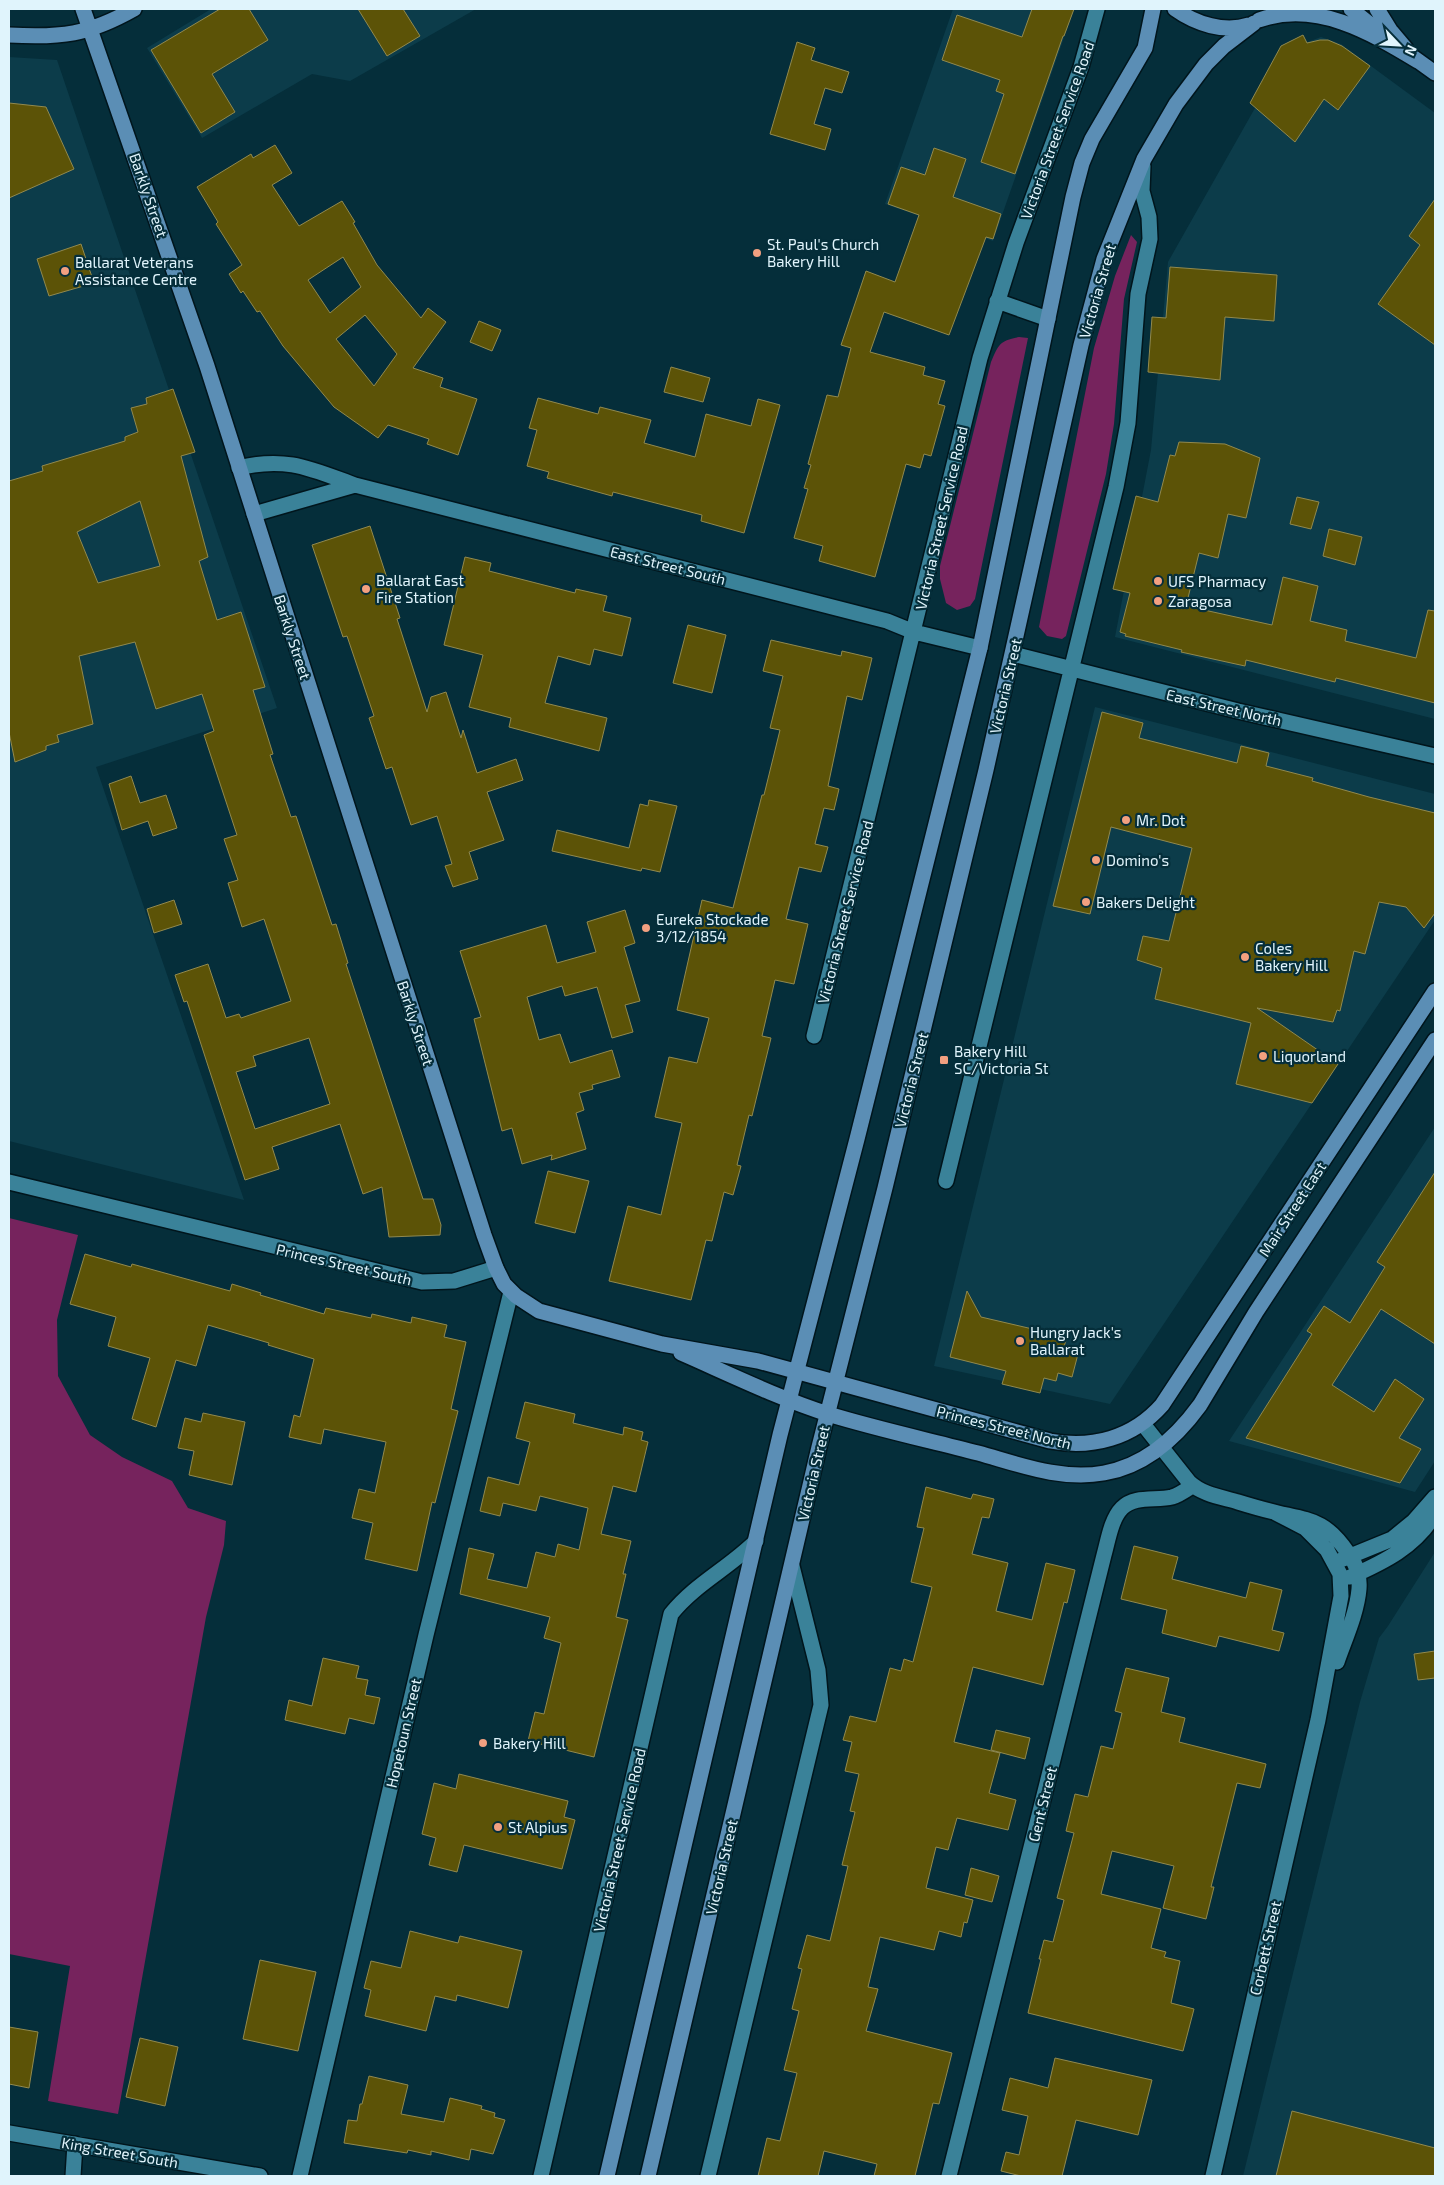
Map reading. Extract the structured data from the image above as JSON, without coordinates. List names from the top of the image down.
{
  "streets": {
    "main road": [
      "Barkly Street",
      "Victoria Street",
      "Mair Street East",
      "Princes Street North"
    ],
    "street": [
      "Victoria Street Service Road",
      "East Street South",
      "East Street North",
      "Princes Street South",
      "Hopetoun Street",
      "Gent Street",
      "Corbett Street",
      "King Street South"
    ]
  },
  "crossings": [
    ["Victoria Street Service Road", "East Street South"],
    ["Barkly Street", "East Street South"],
    ["Barkly Street", "Princes Street South"],
    ["Victoria Street", "East Street North"],
    ["Victoria Street", "Princes Street North"],
    ["Mair Street East", "Princes Street North"]
  ],
  "places": {
    "other": [
      "St. Paul's Church Bakery Hill",
      "Ballarat Veterans Assistance Centre",
      "UFS Pharmacy",
      "Ballarat East Fire Station",
      "Zaragosa",
      "Mr. Dot",
      "Domino's",
      "Bakers Delight",
      "Eureka Stockade 3/12/1854",
      "Coles Bakery Hill",
      "Liquorland",
      "Hungry Jack's Ballarat",
      "Bakery Hill",
      "St Alpius"
    ],
    "transit": ["Bakery Hill SC/Victoria St"]
  },
  "north": "bottom right"
}
